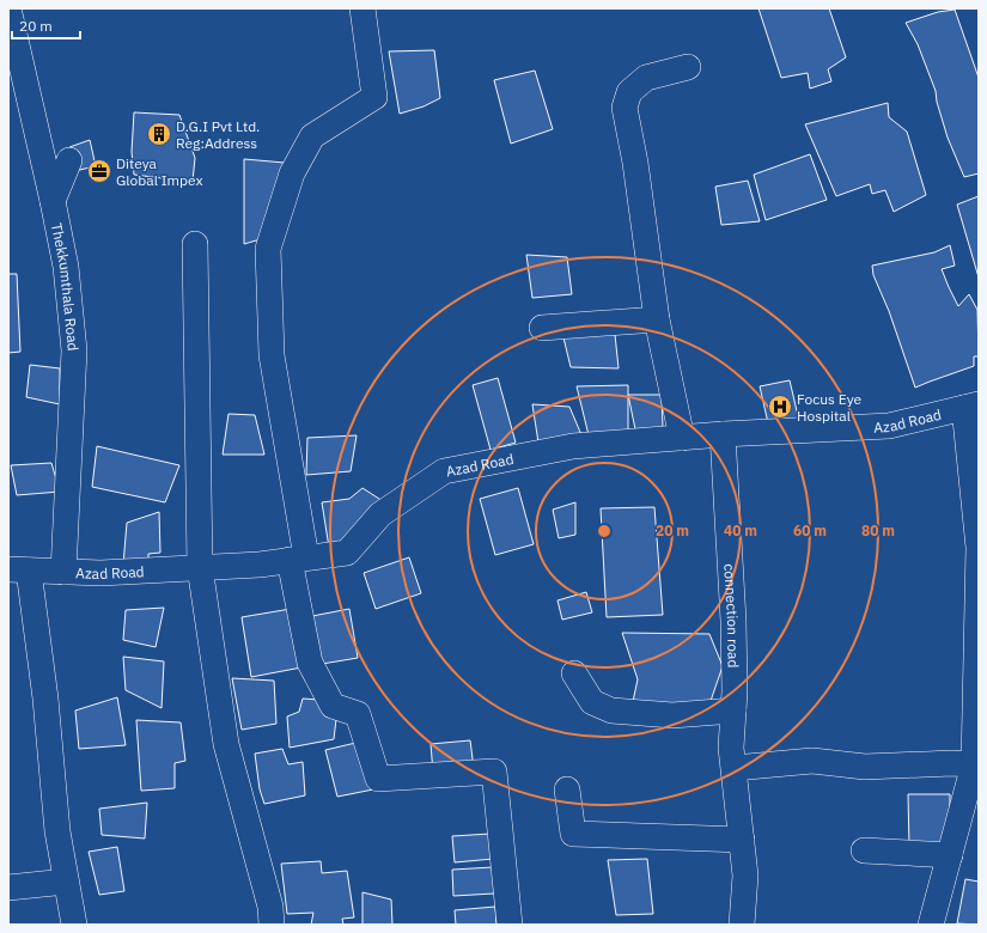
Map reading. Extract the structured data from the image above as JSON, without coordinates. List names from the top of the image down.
{
  "streets": {
    "street": ["Thekkumthala Road", "Azad Road", "connection road"]
  },
  "crossings": [
    ["Thekkumthala Road", "Azad Road"],
    ["Azad Road", "connection road"]
  ],
  "places": {
    "building": ["D.G.I Pvt Ltd. Reg:Address"],
    "office": ["Diteya Global Impex"],
    "hospital": ["Focus Eye Hospital"]
  },
  "scale_bar": "20 m",
  "rings": [
    "20 m",
    "40 m",
    "60 m",
    "80 m"
  ]
}
